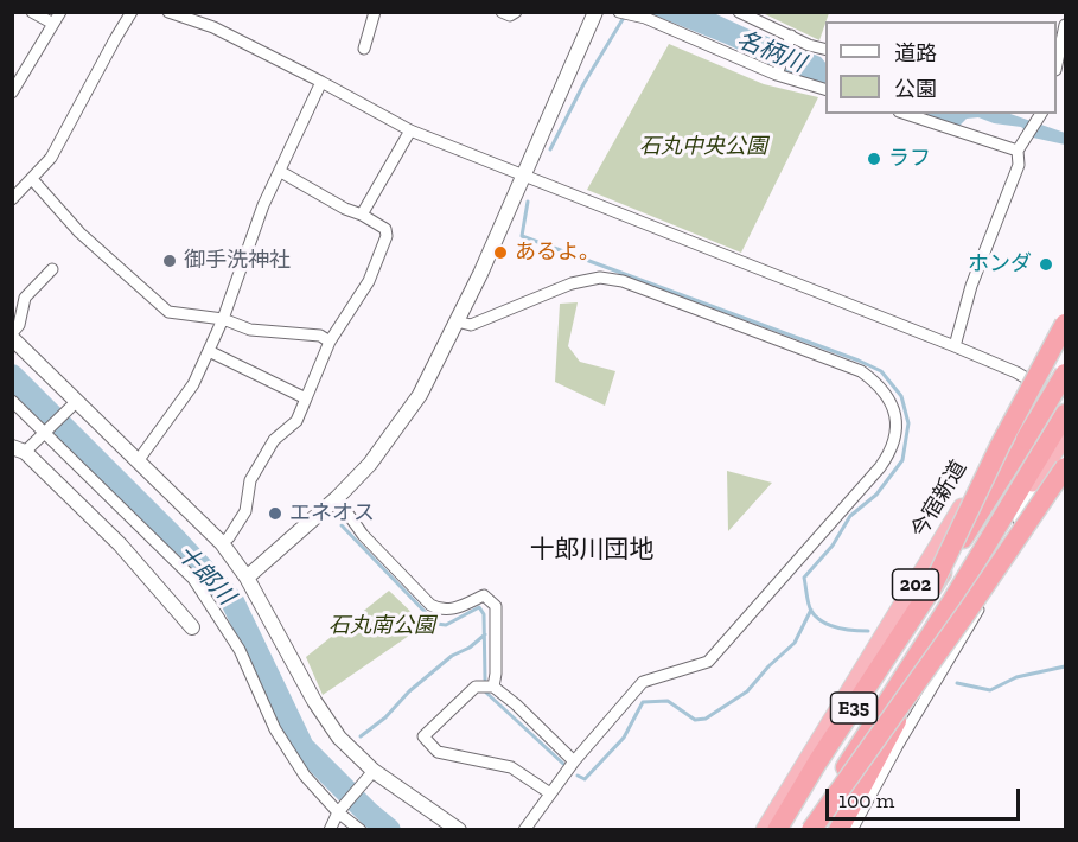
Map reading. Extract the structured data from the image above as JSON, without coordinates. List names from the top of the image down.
{
  "streets": {
    "highway": ["今宿新道", "202", "E35"]
  },
  "districts": ["十郎川団地"],
  "water": ["名柄川", "十郎川"],
  "parks": ["石丸中央公園", "石丸南公園"],
  "places": [
    "ラフ",
    "あるよ。",
    "御手洗神社",
    "ホンダ",
    "エネオス"
  ],
  "legend": ["道路", "公園"],
  "scale_bar": "100 m"
}
